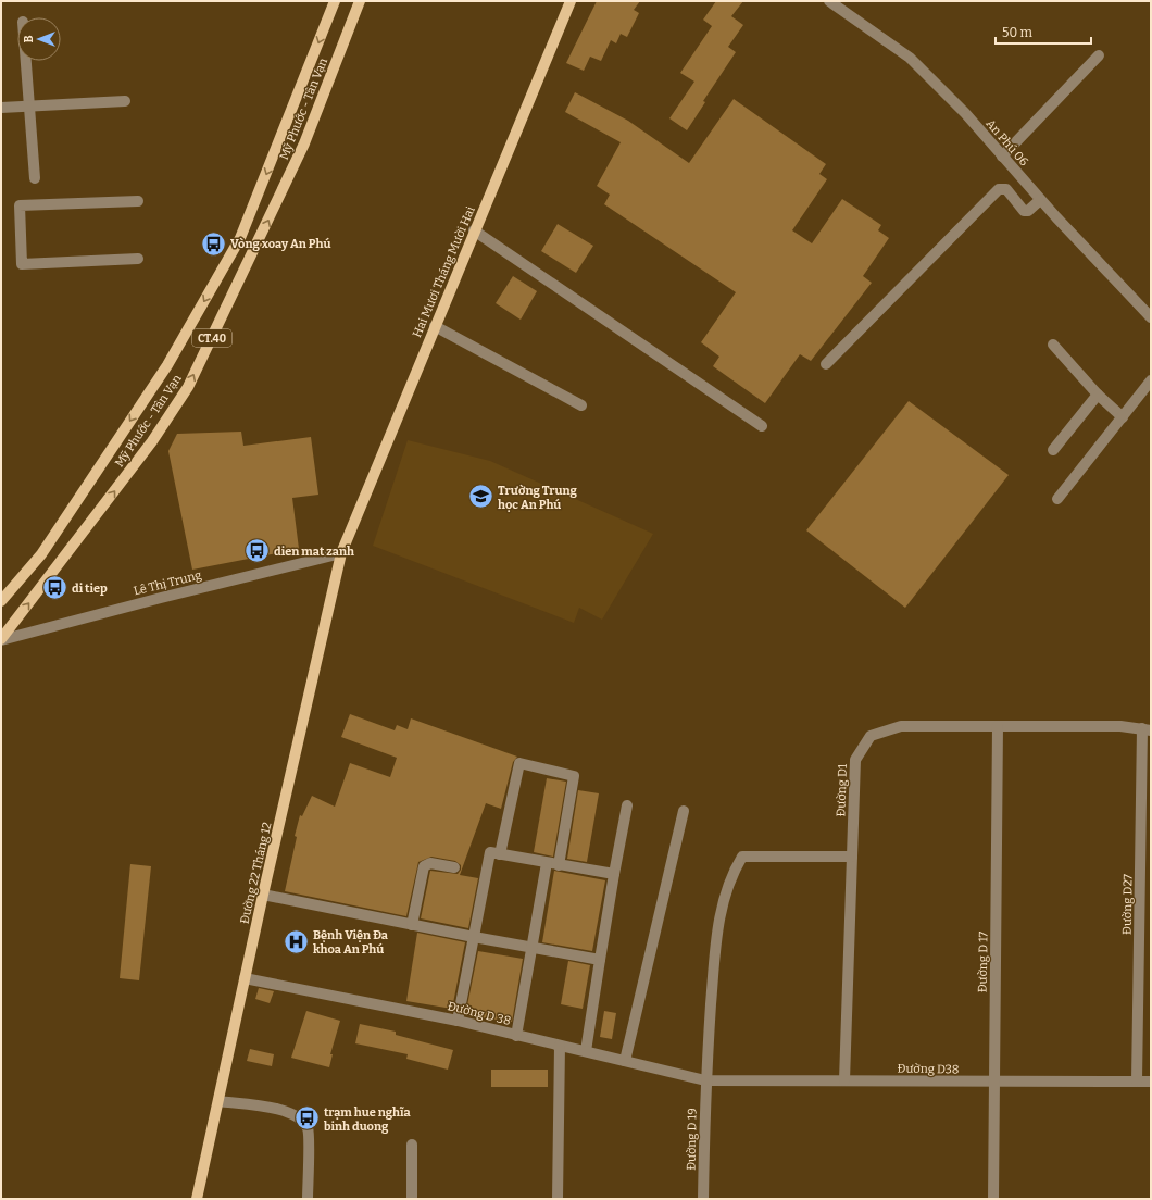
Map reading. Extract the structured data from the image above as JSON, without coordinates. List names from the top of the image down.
{
  "streets": {
    "main road": [
      "Mỹ Phước - Tân Vạn",
      "Hai Mươi Tháng Mười Hai",
      "CT.40",
      "Đường 22 Tháng 12"
    ],
    "street": [
      "An Phú 06",
      "Lê Thị Trung",
      "Đường D1",
      "Đường D27",
      "Đường D 17",
      "Đường D 38",
      "Đường D38",
      "Đường D 19"
    ]
  },
  "crossings": [
    ["Mỹ Phước - Tân Vạn", "Lê Thị Trung"],
    ["Hai Mươi Tháng Mười Hai", "Lê Thị Trung"],
    ["Hai Mươi Tháng Mười Hai", "Đường 22 Tháng 12"],
    ["Lê Thị Trung", "Đường 22 Tháng 12"],
    ["Đường D1", "Đường D27"],
    ["Đường D1", "Đường D 17"],
    ["Đường D1", "Đường D38"],
    ["Đường D1", "Đường D 19"],
    ["Đường 22 Tháng 12", "Đường D 38"],
    ["Đường D27", "Đường D38"],
    ["Đường D 17", "Đường D38"],
    ["Đường D 38", "Đường D38"],
    ["Đường D 38", "Đường D 19"],
    ["Đường D38", "Đường D 19"]
  ],
  "places": {
    "bus stop": [
      "Vòng xoay An Phú",
      "dien mat zanh",
      "di tiep",
      "trạm hue nghĩa binh duong"
    ],
    "school or university": ["Trường Trung học An Phú"],
    "hospital": ["Bệnh Viện Đa khoa An Phú"]
  },
  "scale_bar": "50 m",
  "north": "left"
}
